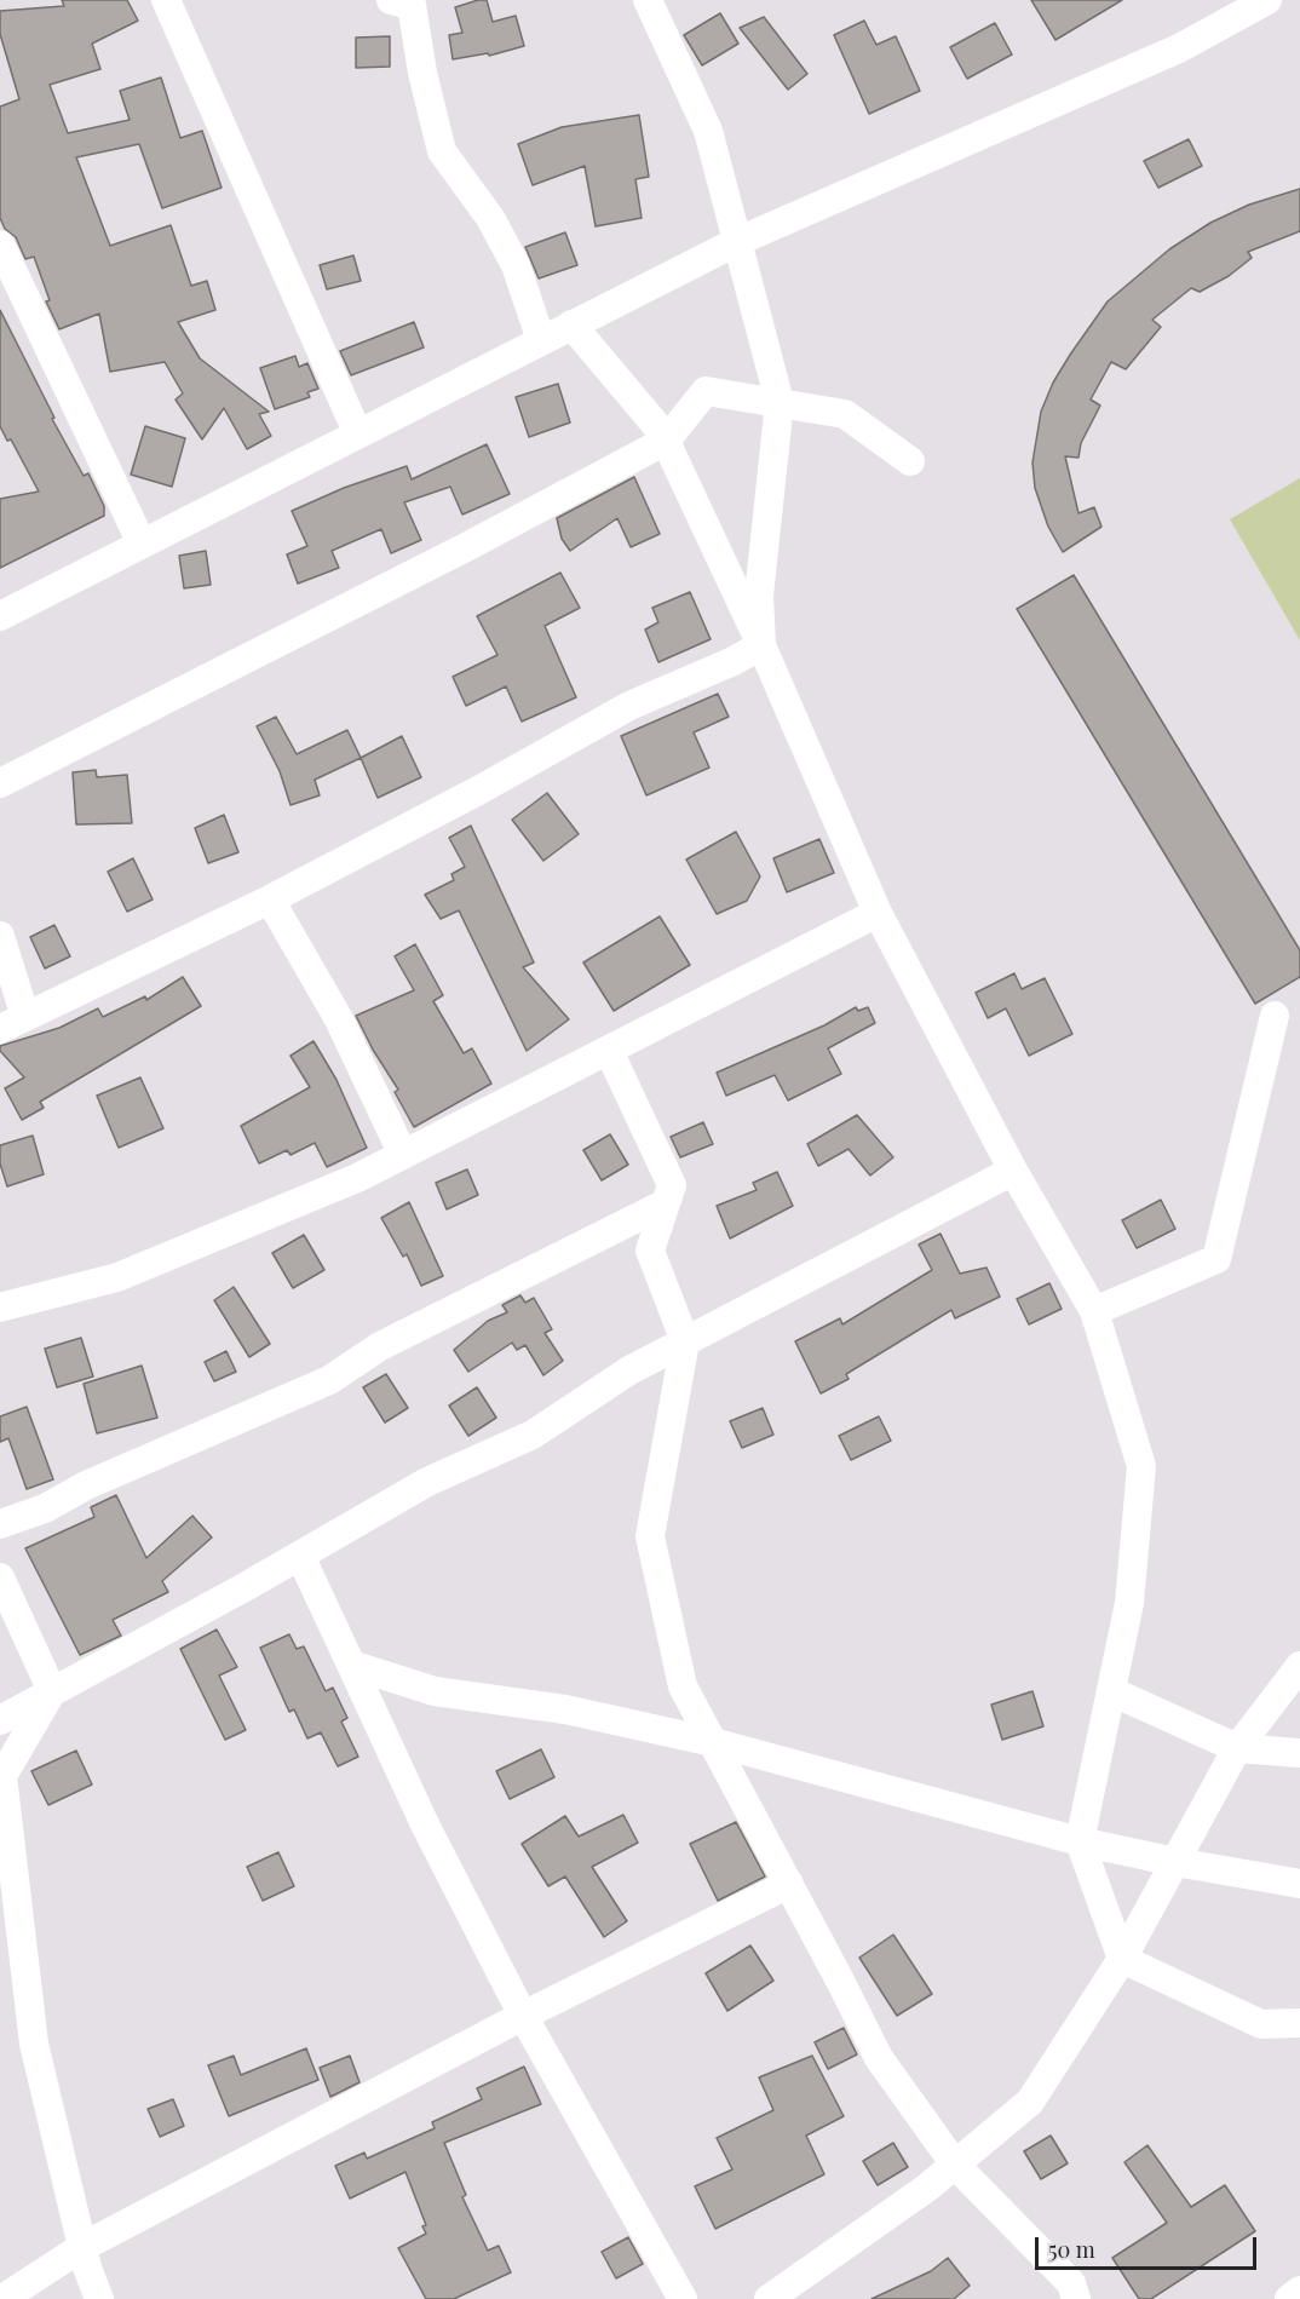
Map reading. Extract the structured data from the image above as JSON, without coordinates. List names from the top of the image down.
{
  "scale_bar": "50 m"
}
